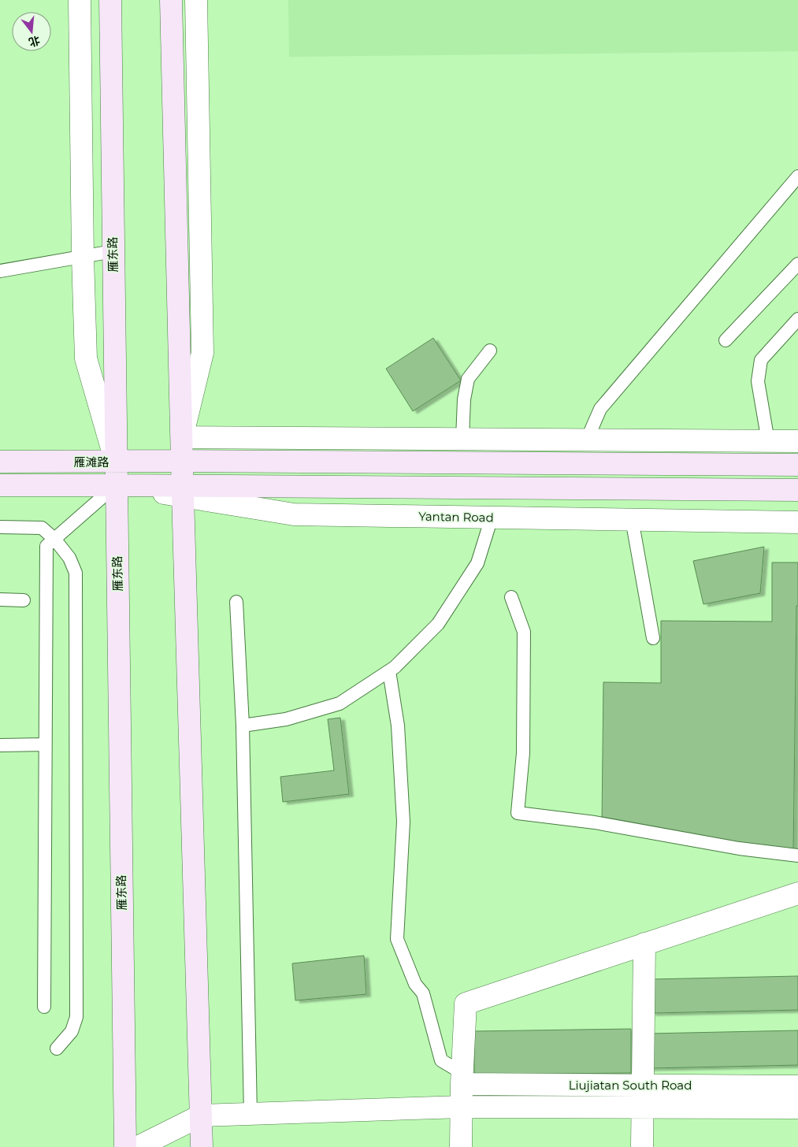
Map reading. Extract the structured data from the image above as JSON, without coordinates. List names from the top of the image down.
{
  "streets": {
    "main road": ["雁东路", "雁滩路"],
    "street": ["Yantan Road", "Liujiatan South Road"]
  },
  "crossings": [
    ["雁东路", "雁滩路"],
    ["雁滩路", "Yantan Road"]
  ],
  "north": "bottom"
}
